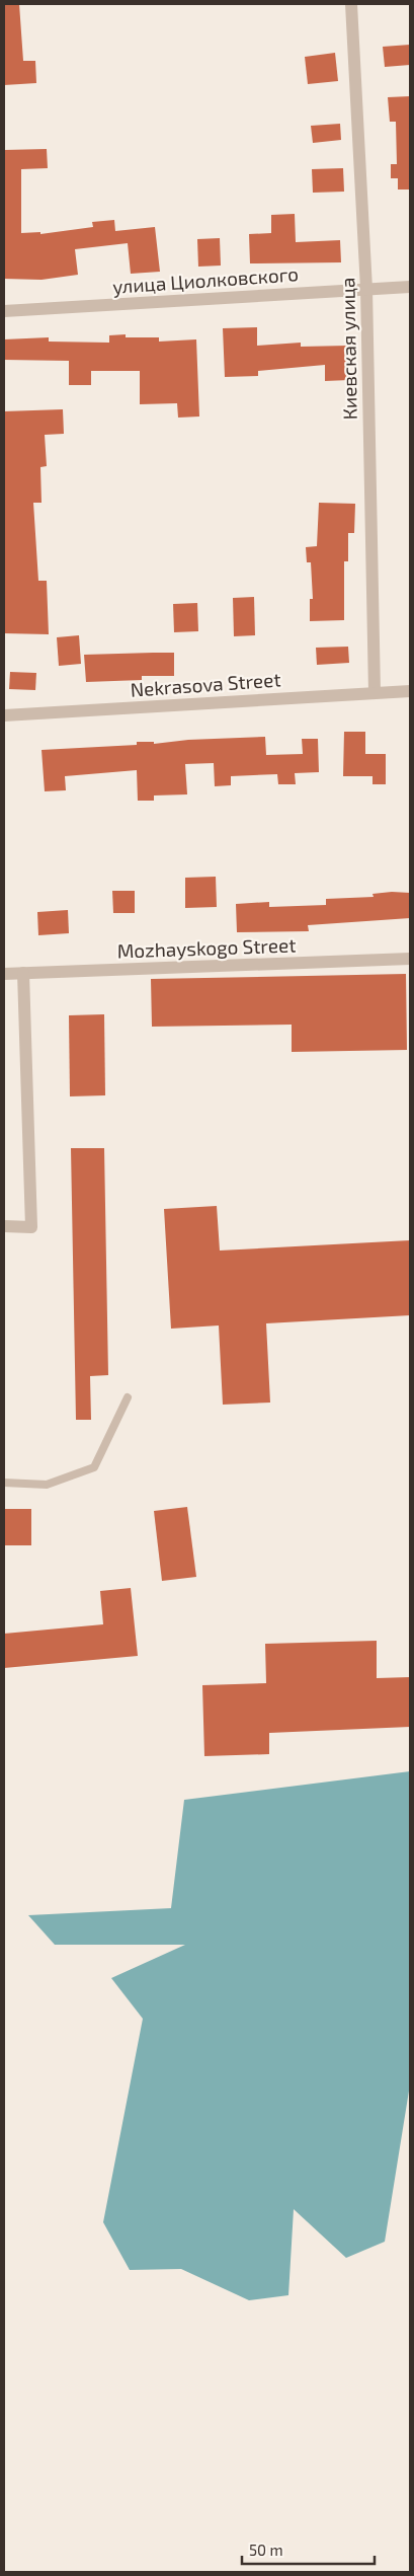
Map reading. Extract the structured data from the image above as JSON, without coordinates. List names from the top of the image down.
{
  "streets": {
    "street": [
      "улица Циолковского",
      "Киевская улица",
      "Nekrasova Street",
      "Mozhayskogo Street"
    ]
  },
  "crossings": [
    ["улица Циолковского", "Киевская улица"],
    ["Киевская улица", "Nekrasova Street"]
  ],
  "scale_bar": "50 m"
}
